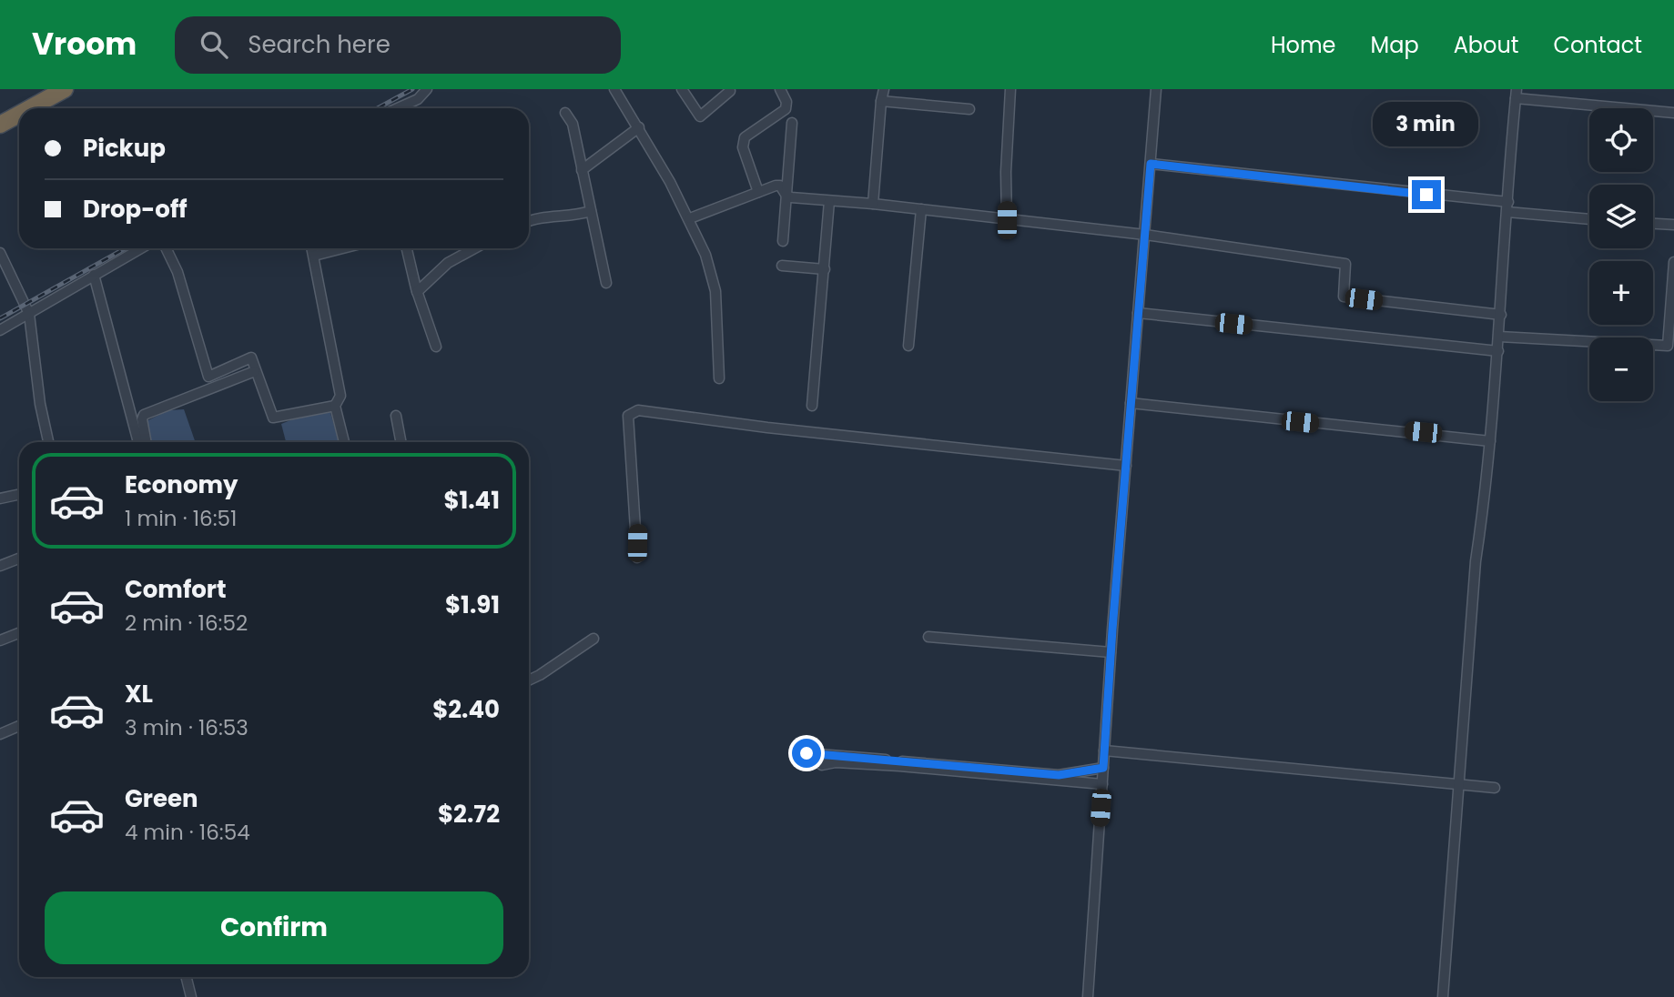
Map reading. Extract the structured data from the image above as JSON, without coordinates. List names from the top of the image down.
{
  "page": {
    "header": "Vroom",
    "search": "Search here",
    "nav": [
      "Home",
      "Map",
      "About",
      "Contact"
    ],
    "bubble": "3 min",
    "map_buttons": ["+", "−"],
    "banner": ["Pickup", "Drop-off"],
    "list": [
      {
        "name": "Economy",
        "note": "1 min · 16:51",
        "value": "$1.41"
      },
      {
        "name": "Comfort",
        "note": "2 min · 16:52",
        "value": "$1.91"
      },
      {
        "name": "XL",
        "note": "3 min · 16:53",
        "value": "$2.40"
      },
      {
        "name": "Green",
        "note": "4 min · 16:54",
        "value": "$2.72"
      }
    ],
    "buttons": "Confirm"
  }
}
